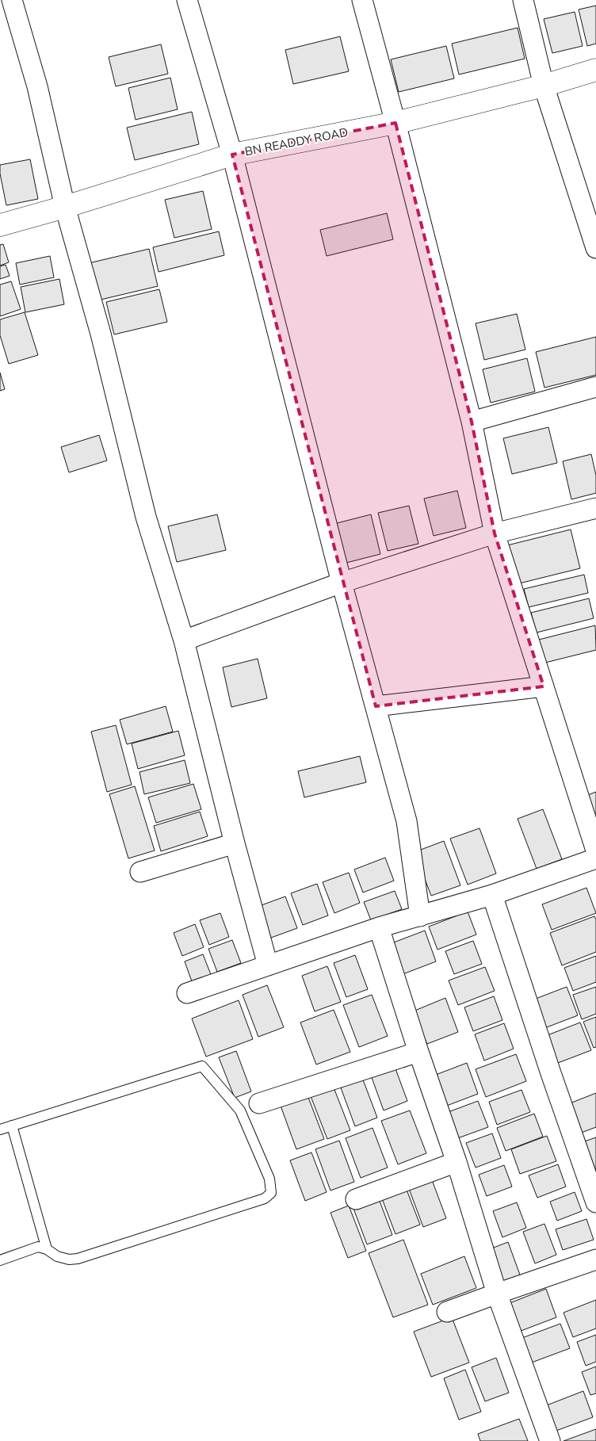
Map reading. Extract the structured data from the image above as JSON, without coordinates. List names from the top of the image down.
{
  "streets": {
    "street": ["BN READDY ROAD"]
  }
}
